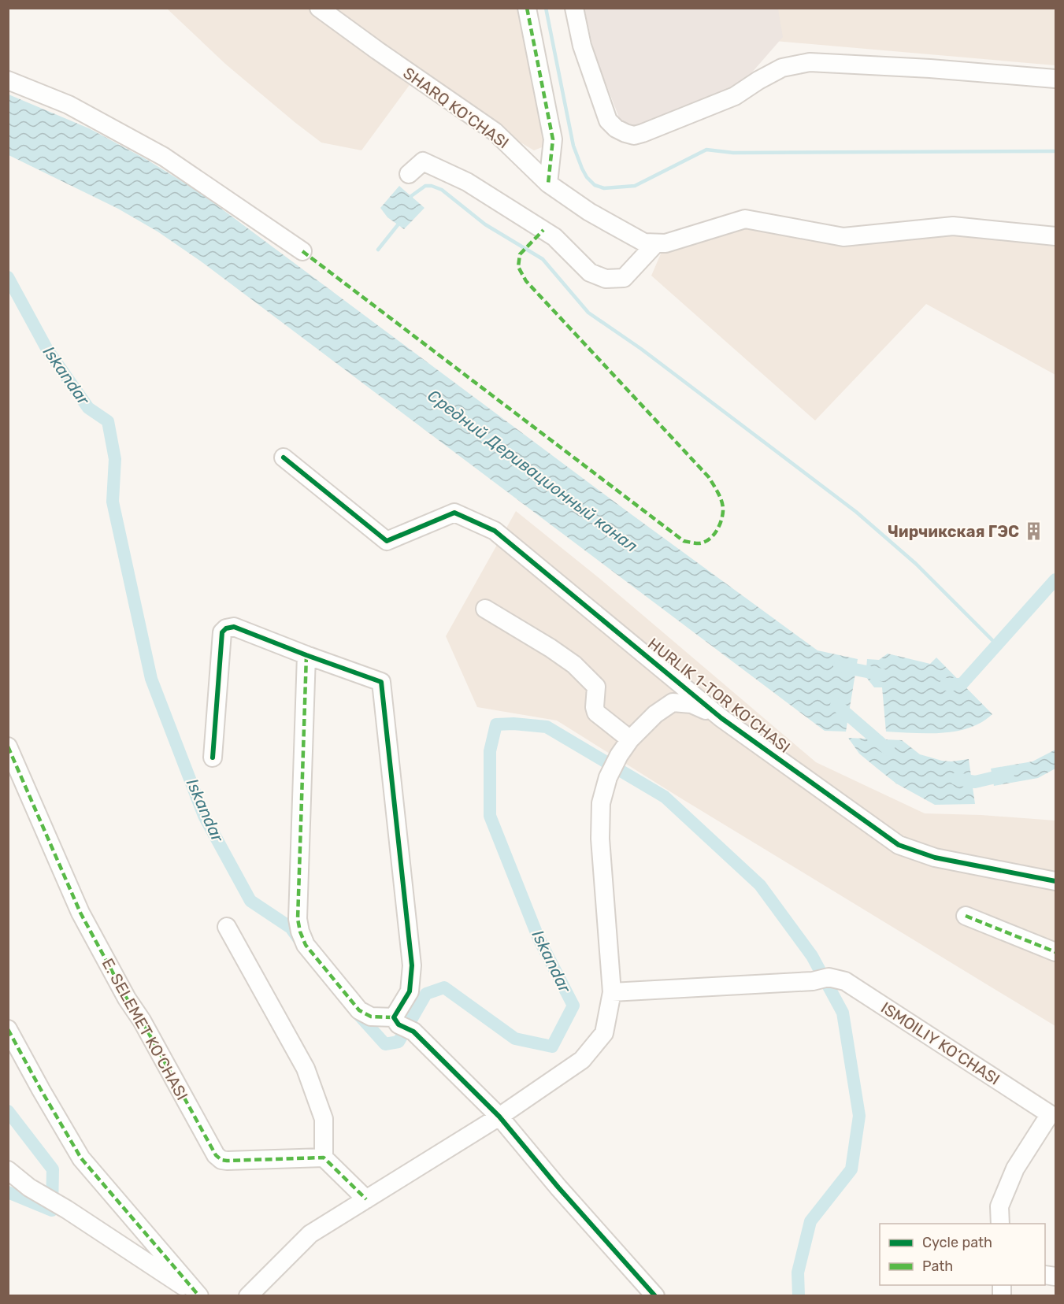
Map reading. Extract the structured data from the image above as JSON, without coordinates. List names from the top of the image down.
{
  "streets": {
    "street": [
      "SHARQ KO'CHASI",
      "HURLIK 1-TOR KO‘CHASI",
      "E. SELEMET KO‘CHASI",
      "ISMOILIY KO‘CHASI"
    ]
  },
  "crossings": [
    ["HURLIK 1-TOR KO‘CHASI", "ISMOILIY KO‘CHASI"]
  ],
  "water": ["Iskandar", "Средний Деривационный канал"],
  "places": {
    "building": ["Чирчикская ГЭС"]
  },
  "legend": ["Cycle path", "Path"]
}
